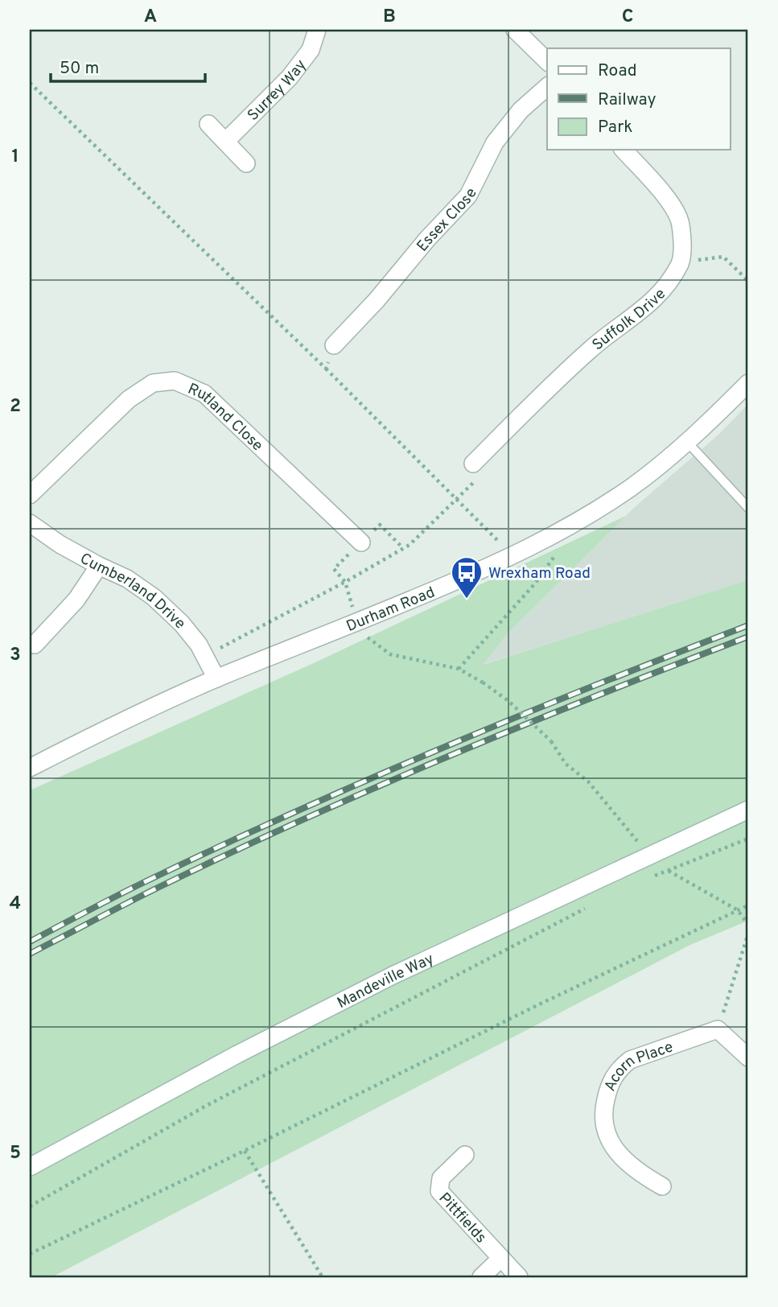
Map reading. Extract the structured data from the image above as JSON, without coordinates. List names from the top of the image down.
{
  "streets": {
    "street": [
      "Surrey Way",
      "Essex Close",
      "Suffolk Drive",
      "Rutland Close",
      "Cumberland Drive",
      "Durham Road",
      "Mandeville Way",
      "Acorn Place",
      "Pittfields"
    ]
  },
  "crossings": [
    ["Cumberland Drive", "Durham Road"]
  ],
  "places": {
    "bus stop": ["Wrexham Road"]
  },
  "legend": ["Road", "Railway", "Park"],
  "scale_bar": "50 m",
  "grid": {
    "columns": ["A", "B", "C"],
    "rows": [
      "1",
      "2",
      "3",
      "4",
      "5"
    ]
  }
}
